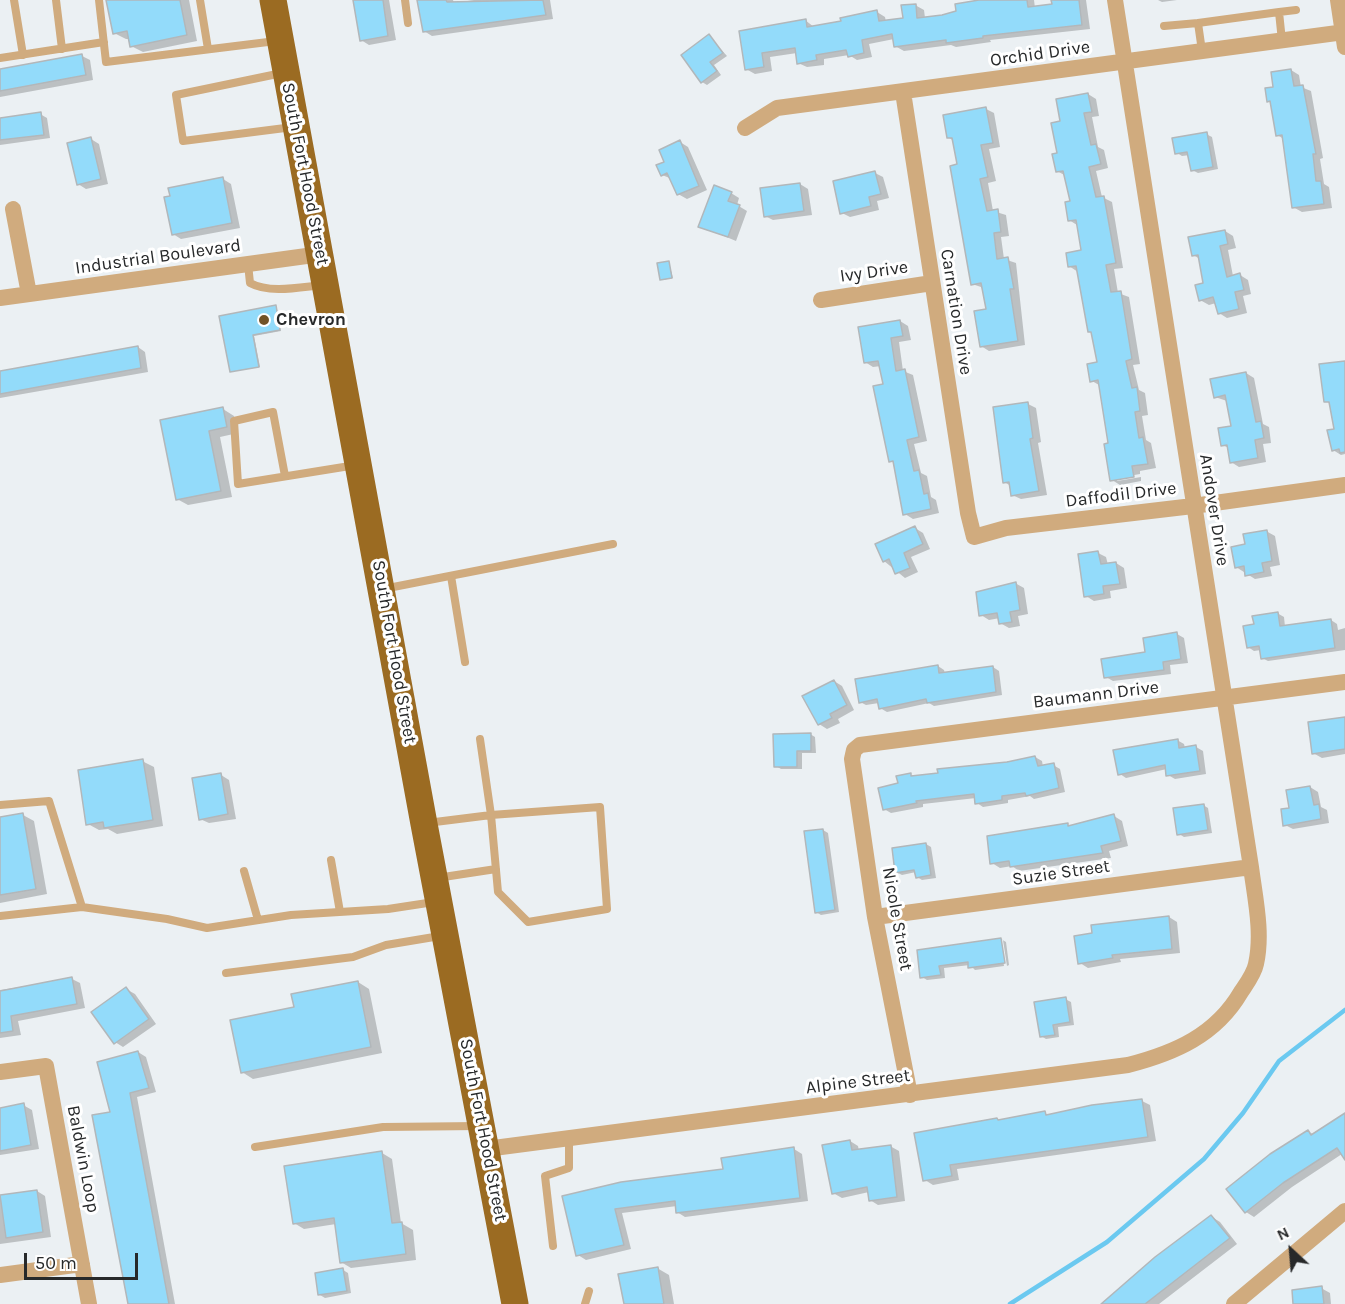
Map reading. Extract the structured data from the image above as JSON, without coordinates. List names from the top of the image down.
{
  "streets": {
    "highway": ["South Fort Hood Street"],
    "street": [
      "Orchid Drive",
      "Industrial Boulevard",
      "Ivy Drive",
      "Carnation Drive",
      "Daffodil Drive",
      "Andover Drive",
      "Baumann Drive",
      "Suzie Street",
      "Nicole Street",
      "Alpine Street",
      "Baldwin Loop"
    ]
  },
  "crossings": [
    ["Orchid Drive", "Carnation Drive"],
    ["Orchid Drive", "Andover Drive"],
    ["South Fort Hood Street", "Industrial Boulevard"],
    ["South Fort Hood Street", "Alpine Street"],
    ["Ivy Drive", "Carnation Drive"],
    ["Carnation Drive", "Daffodil Drive"],
    ["Daffodil Drive", "Andover Drive"],
    ["Andover Drive", "Baumann Drive"],
    ["Andover Drive", "Suzie Street"],
    ["Andover Drive", "Alpine Street"],
    ["Baumann Drive", "Nicole Street"],
    ["Suzie Street", "Nicole Street"],
    ["Nicole Street", "Alpine Street"]
  ],
  "places": ["Chevron"],
  "scale_bar": "50 m",
  "north": "top left"
}
